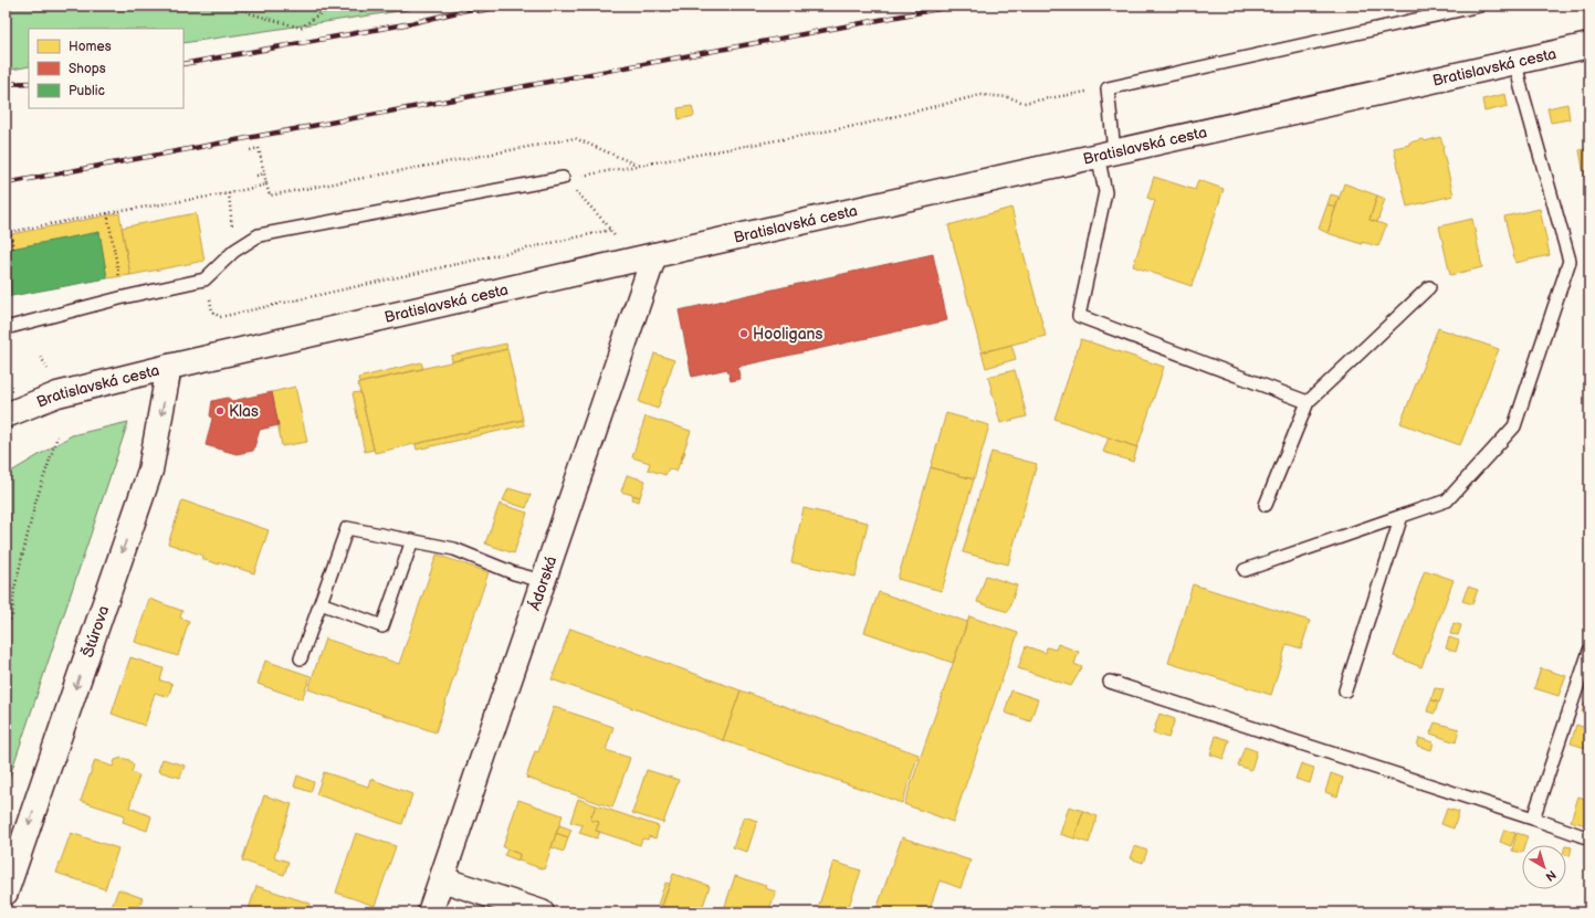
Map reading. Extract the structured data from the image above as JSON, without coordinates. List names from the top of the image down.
{
  "streets": {
    "street": ["Bratislavská cesta", "Ádorská", "Štúrova"]
  },
  "crossings": [
    ["Bratislavská cesta", "Ádorská"],
    ["Bratislavská cesta", "Štúrova"]
  ],
  "one_way": ["Štúrova"],
  "places": ["Hooligans", "Klas"],
  "legend": ["Homes", "Shops", "Public"],
  "north": "bottom right"
}
